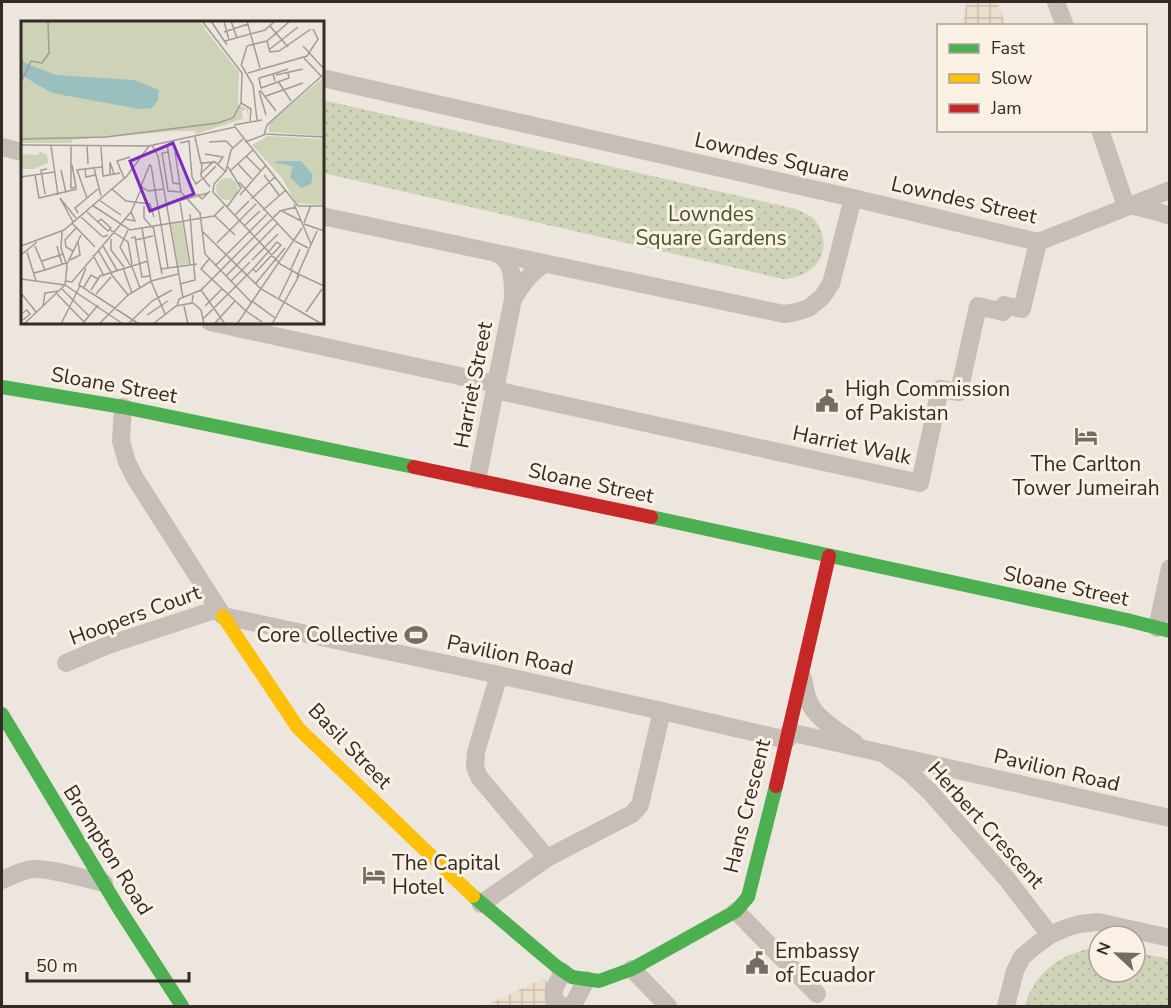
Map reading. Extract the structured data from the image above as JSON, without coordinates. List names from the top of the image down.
{
  "streets": {
    "main road": [
      "Sloane Street",
      "Basil Street",
      "Hans Crescent",
      "Brompton Road"
    ],
    "street": [
      "Lowndes Square",
      "Lowndes Street",
      "Harriet Street",
      "Harriet Walk",
      "Hoopers Court",
      "Pavilion Road",
      "Herbert Crescent"
    ]
  },
  "crossings": [
    ["Lowndes Square", "Lowndes Street"],
    ["Lowndes Square", "Harriet Street"],
    ["Lowndes Street", "Harriet Walk"],
    ["Sloane Street", "Harriet Street"],
    ["Sloane Street", "Basil Street"],
    ["Sloane Street", "Hans Crescent"],
    ["Harriet Street", "Harriet Walk"],
    ["Hoopers Court", "Pavilion Road"],
    ["Hoopers Court", "Basil Street"],
    ["Pavilion Road", "Basil Street"],
    ["Pavilion Road", "Hans Crescent"],
    ["Pavilion Road", "Herbert Crescent"],
    ["Hans Crescent", "Herbert Crescent"]
  ],
  "parks": ["Lowndes Square Gardens"],
  "places": {
    "public building": ["High Commission of Pakistan", "Embassy of Ecuador"],
    "hotel": ["The Carlton Tower Jumeirah", "The Capital Hotel"],
    "sports": ["Core Collective"]
  },
  "legend": ["Fast", "Slow", "Jam"],
  "scale_bar": "50 m",
  "north": "left"
}
